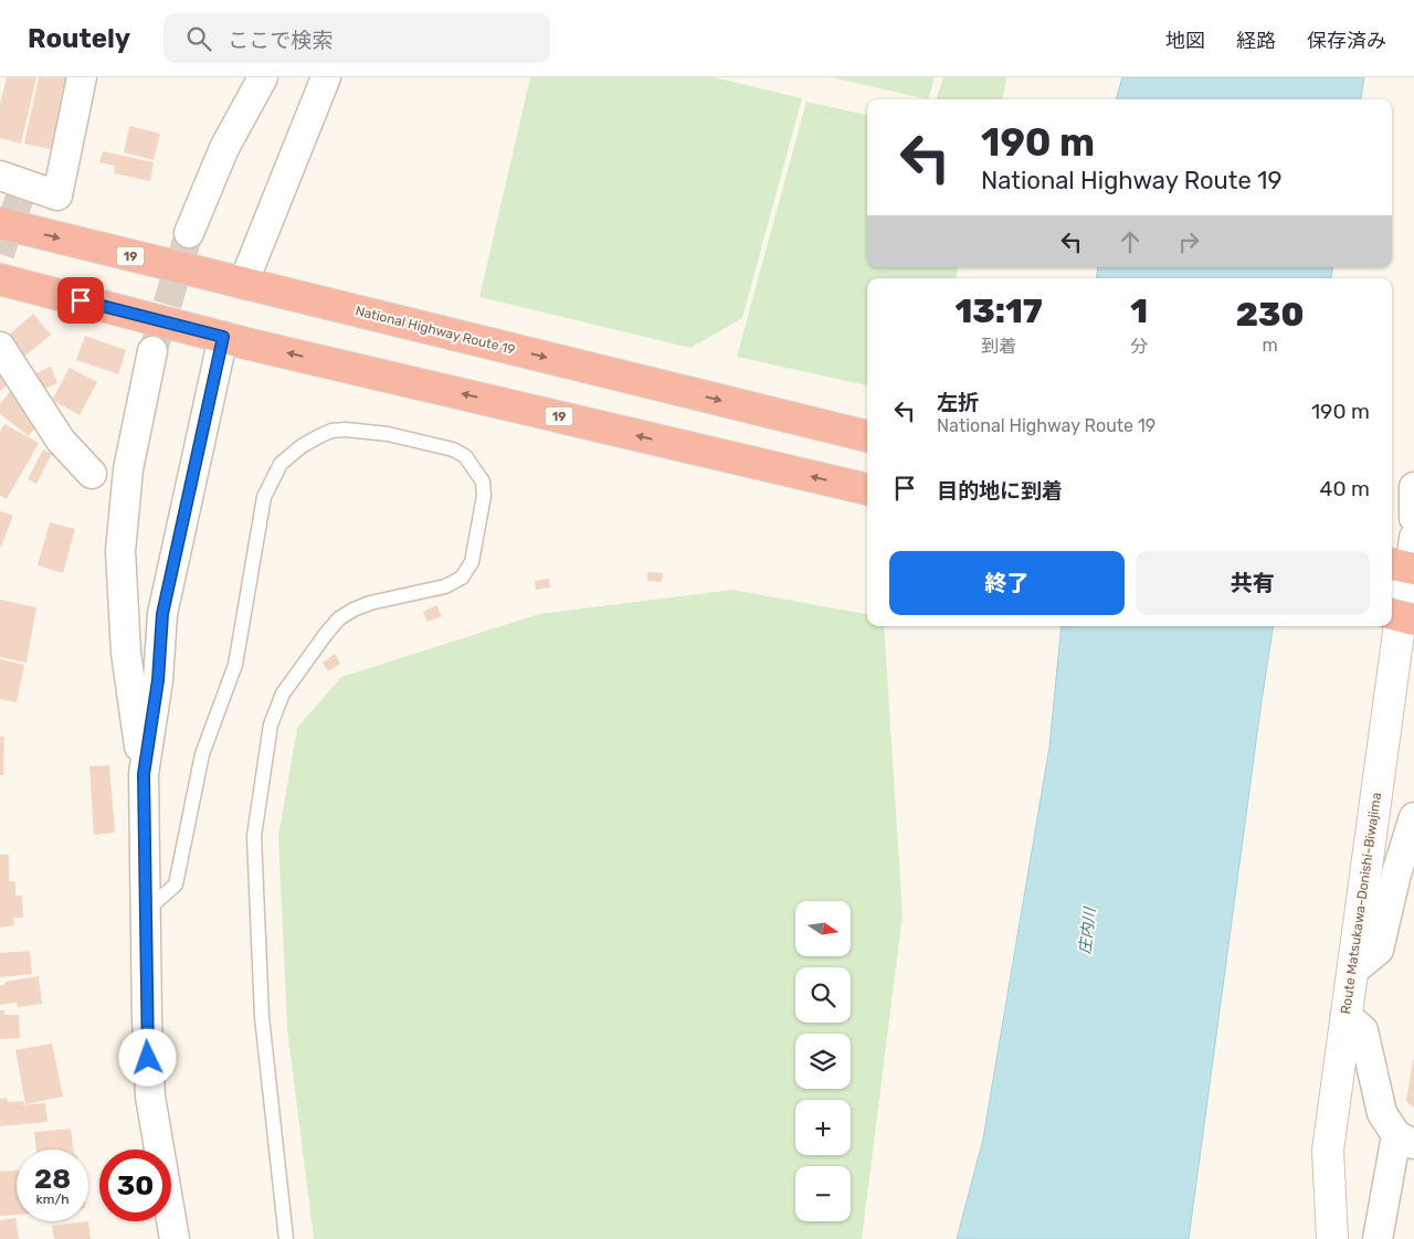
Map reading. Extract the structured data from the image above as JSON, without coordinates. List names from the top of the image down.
{
  "streets": {
    "highway": ["19", "National Highway Route 19"],
    "main road": ["Route Matsukawa-Donishi-Biwajima"]
  },
  "water": ["庄内川"],
  "north": "right",
  "page": {
    "header": "Routely",
    "search": "ここで検索",
    "nav": ["地図", "経路", "保存済み"],
    "turn": ["190 m", "National Highway Route 19"],
    "eta": [
      "13:17",
      "到着",
      "1",
      "分",
      "230",
      "m"
    ],
    "list": [
      {
        "name": "左折",
        "note": "National Highway Route 19",
        "value": "190 m"
      },
      {
        "name": "目的地に到着",
        "value": "40 m"
      }
    ],
    "buttons": ["終了", "共有"],
    "map_buttons": ["+", "−"],
    "speed": "28 km/h",
    "limit": "30"
  }
}
